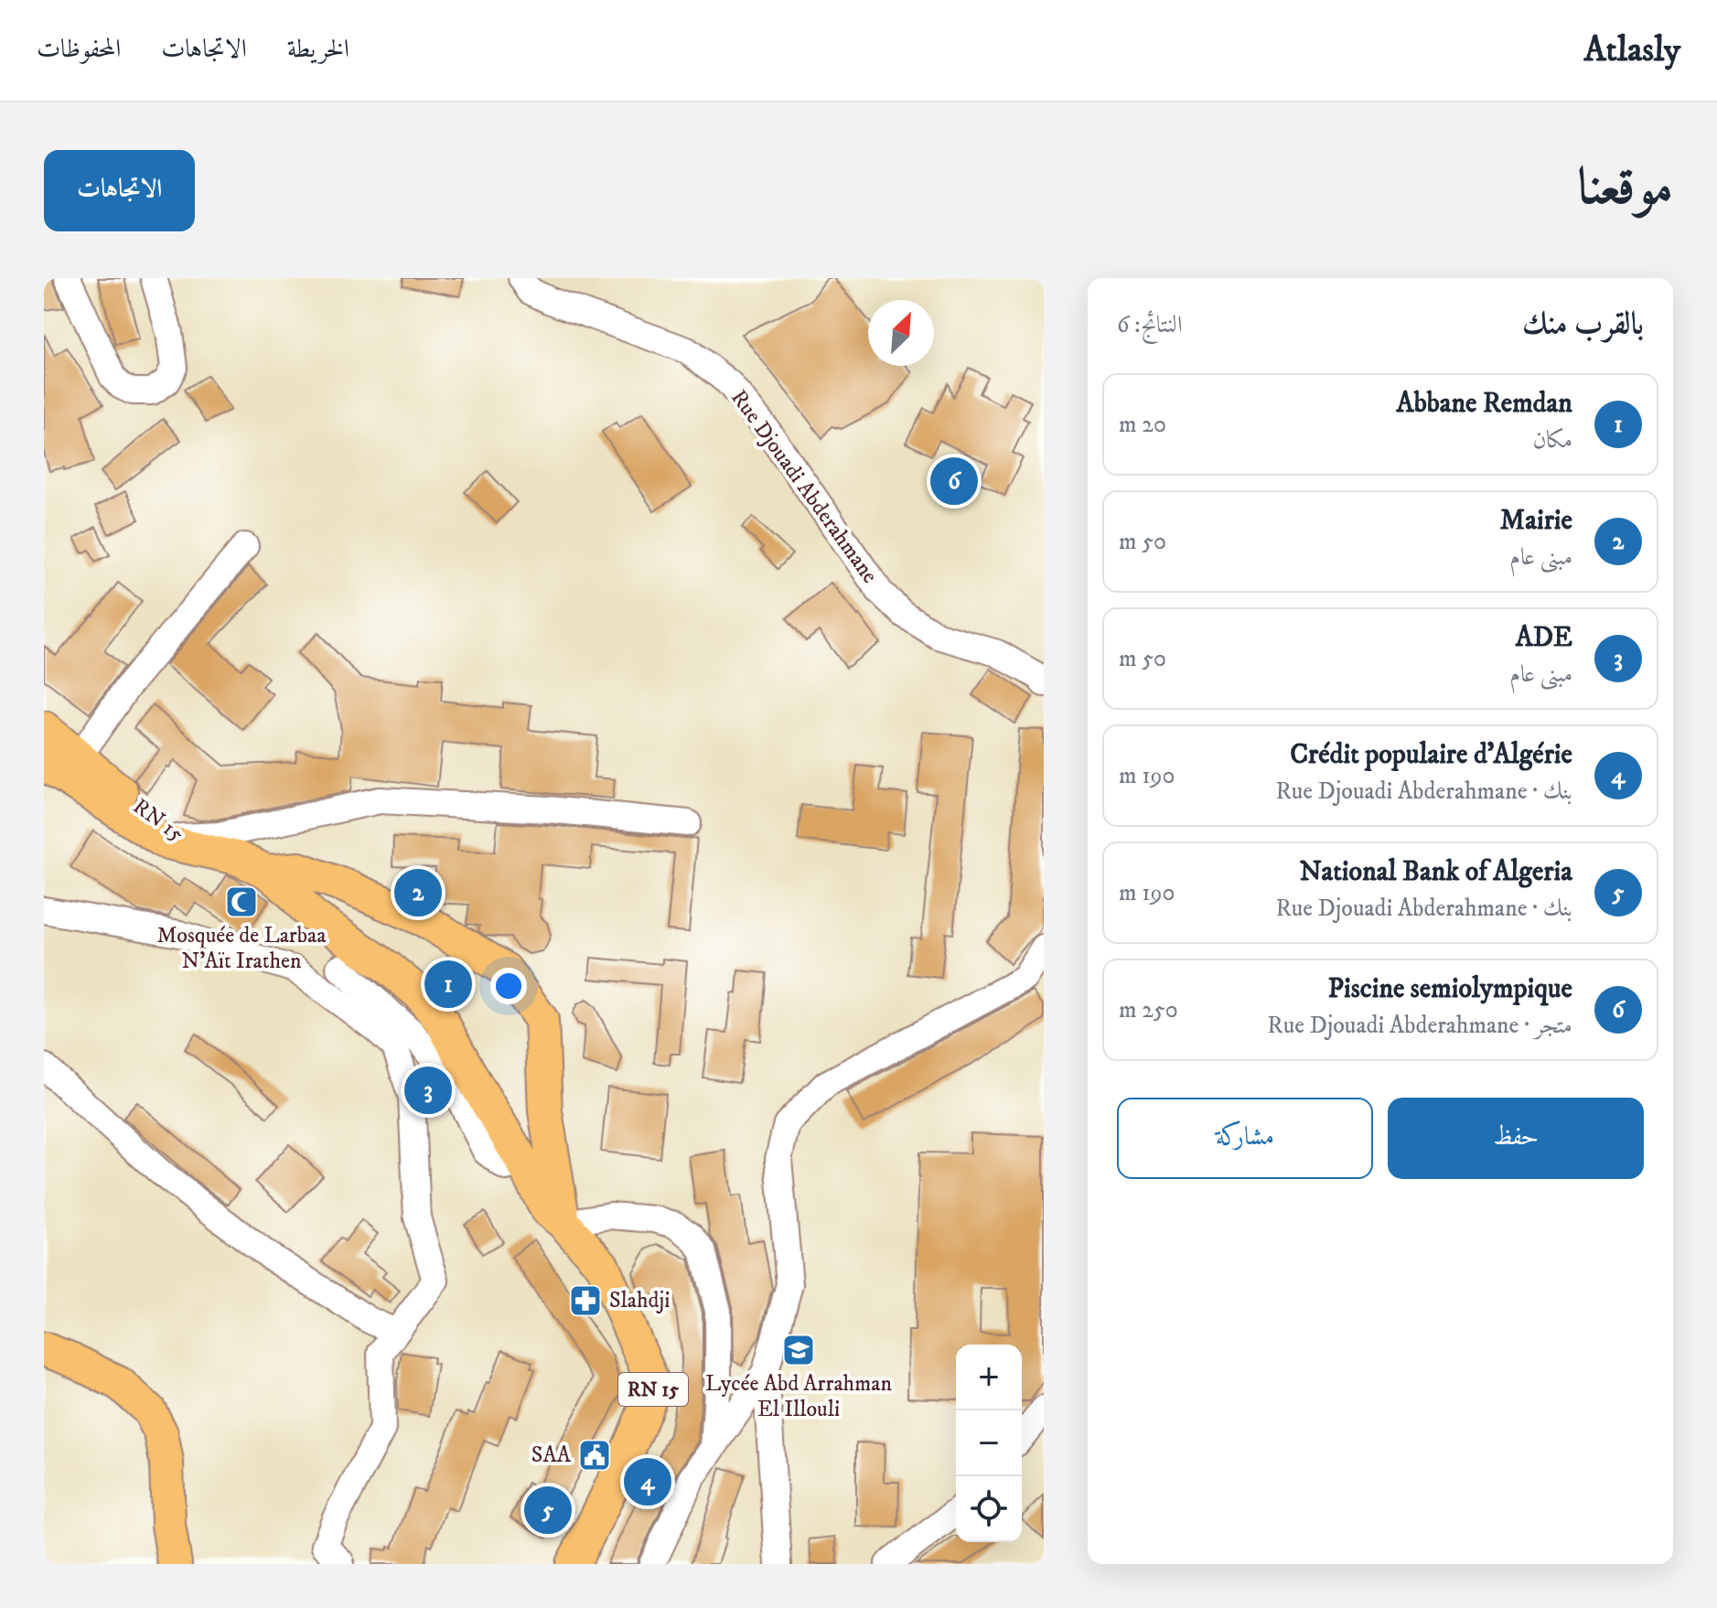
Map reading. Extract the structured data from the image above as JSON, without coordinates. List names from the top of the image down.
{
  "streets": {
    "main road": ["RN 15"],
    "street": ["Rue Djouadi Abderahmane"]
  },
  "places": {
    "mosque": ["Mosquée de Larbaa N'Aït Irathen"],
    "pharmacy": ["Slahdji"],
    "school or university": ["Lycée Abd Arrahman El Illouli"],
    "public building": ["SAA"]
  },
  "north": "top right",
  "page": {
    "header": "Atlasly",
    "nav": ["الخريطة", "الاتجاهات", "المحفوظات"],
    "title": "موقعنا",
    "buttons": [
      "الاتجاهات",
      ["حفظ", "مشاركة"]
    ],
    "heading": ["بالقرب منك", "النتائج: 6"],
    "list": [
      {
        "mark": "1",
        "name": "Abbane Remdan",
        "note": "مكان",
        "value": "20 m"
      },
      {
        "mark": "2",
        "name": "Mairie",
        "note": "مبنى عام",
        "value": "50 m"
      },
      {
        "mark": "3",
        "name": "ADE",
        "note": "مبنى عام",
        "value": "50 m"
      },
      {
        "mark": "4",
        "name": "Crédit populaire d'Algérie",
        "note": "بنك · Rue Djouadi Abderahmane",
        "value": "190 m"
      },
      {
        "mark": "5",
        "name": "National Bank of Algeria",
        "note": "بنك · Rue Djouadi Abderahmane",
        "value": "190 m"
      },
      {
        "mark": "6",
        "name": "Piscine semiolympique",
        "note": "متجر · Rue Djouadi Abderahmane",
        "value": "250 m"
      }
    ],
    "pins": [
      "6",
      "2",
      "1",
      "3",
      "4",
      "5"
    ],
    "map_buttons": ["+", "−"]
  }
}
